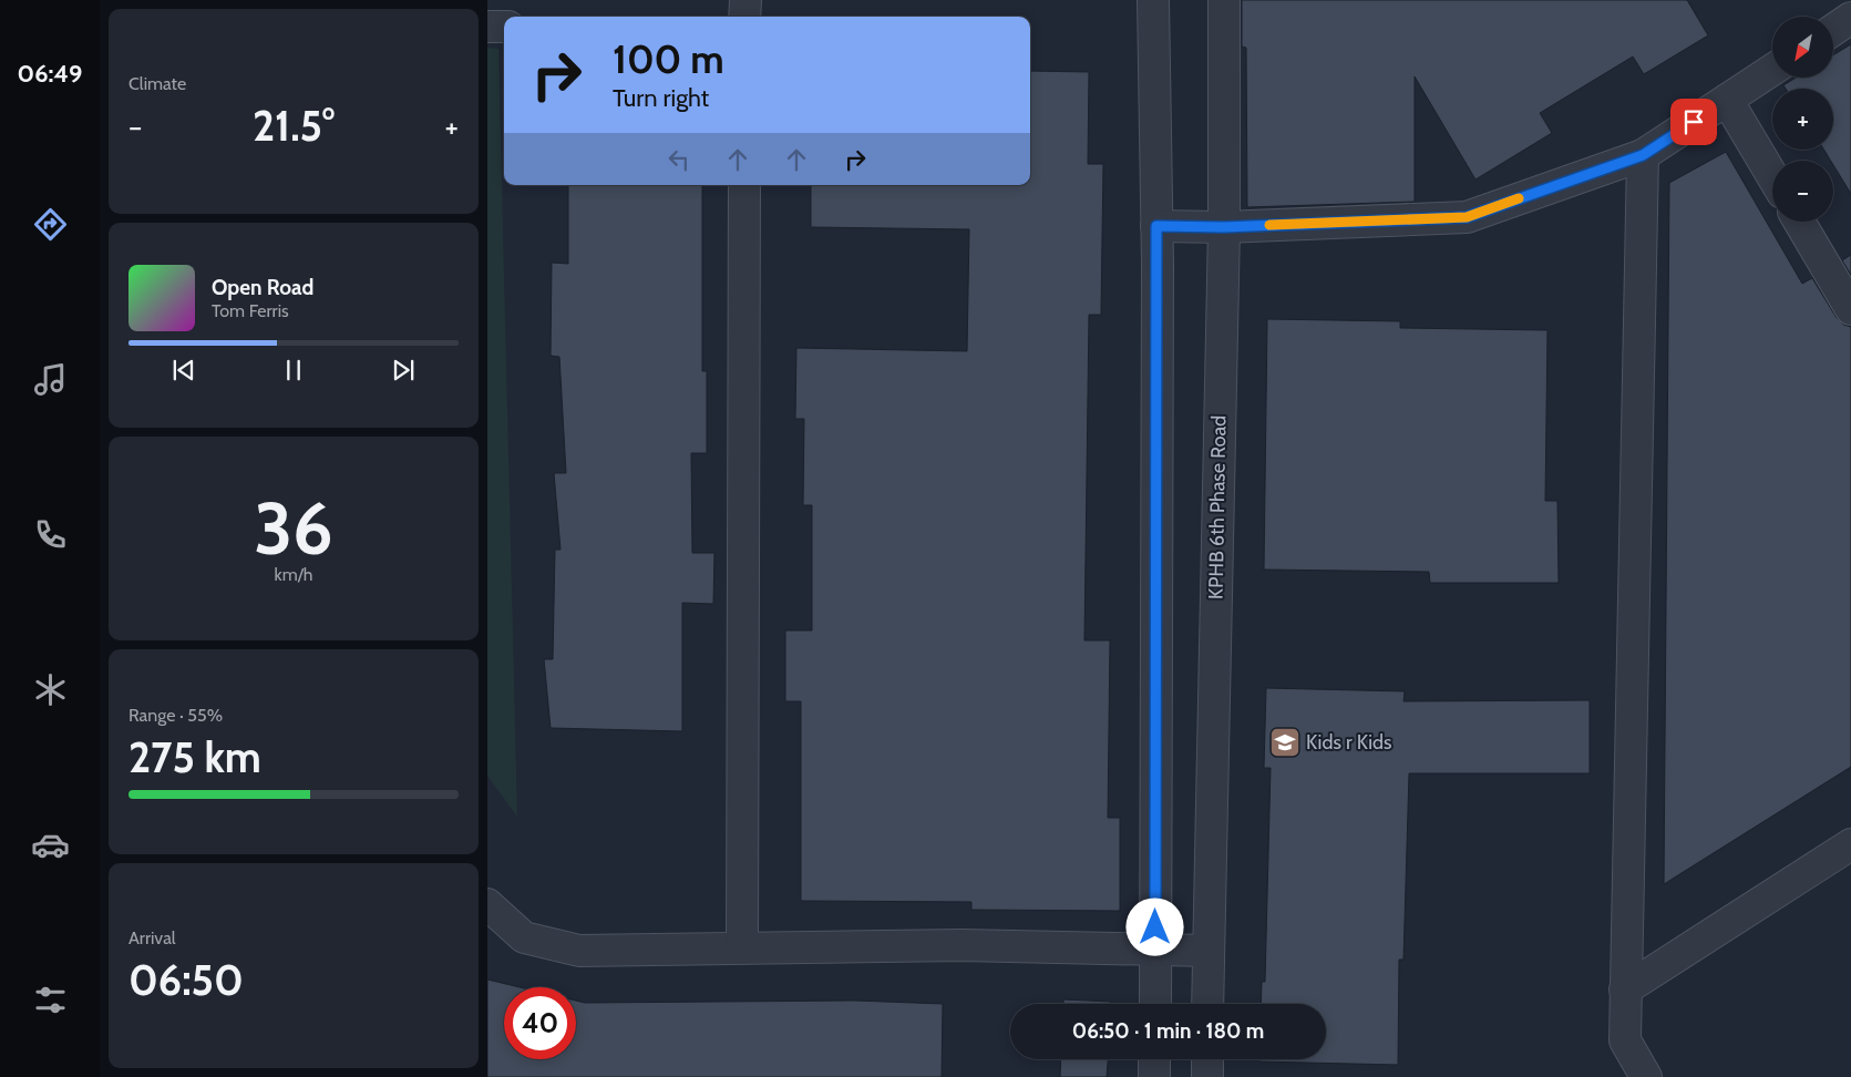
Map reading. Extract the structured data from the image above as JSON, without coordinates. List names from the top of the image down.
{
  "streets": {
    "street": ["KPHB 6th Phase Road"]
  },
  "places": {
    "school or university": ["Kids r Kids"]
  },
  "north": "bottom left",
  "page": {
    "tabs": "06:49",
    "tile": [
      "Climate",
      ["36", "km/h"],
      ["Range · 55%", "275 km"],
      ["Arrival", "06:50"]
    ],
    "map_buttons": ["+", "−"],
    "turn": ["100 m", "Turn right"],
    "heat": ["−", "21.5°", "+"],
    "song": ["Open Road", "Tom Ferris"],
    "limit": "40",
    "trip": "06:50 · 1 min · 180 m"
  }
}
